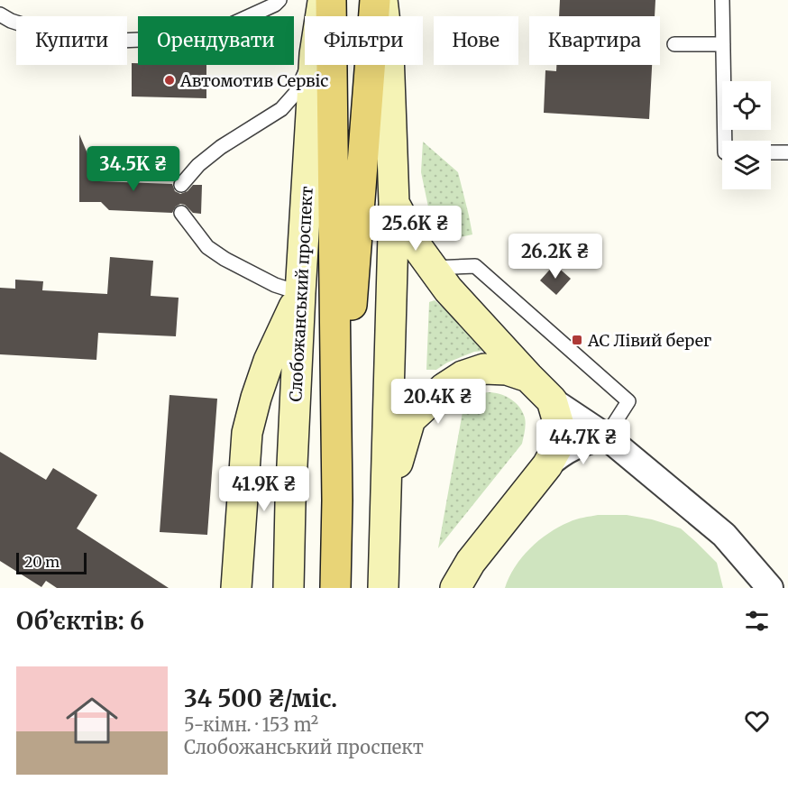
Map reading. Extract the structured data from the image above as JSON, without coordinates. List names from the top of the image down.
{
  "streets": {
    "main road": ["Слобожанський проспект"]
  },
  "places": {
    "other": ["Автомотив Сервіс"],
    "transit": ["АС Лівий берег"]
  },
  "scale_bar": "20 m",
  "page": {
    "chip": [
      "Купити",
      "Орендувати",
      "Фільтри",
      "Нове",
      "Квартира"
    ],
    "price": [
      "34.5K ₴",
      "25.6K ₴",
      "26.2K ₴",
      "20.4K ₴",
      "44.7K ₴",
      "41.9K ₴"
    ],
    "scale": "20 m",
    "heading": "Об’єктів: 6",
    "list": [
      {
        "name": "34 500 ₴/міс.",
        "note": "5-кімн. · 153 m² · Слобожанський проспект"
      }
    ]
  }
}
